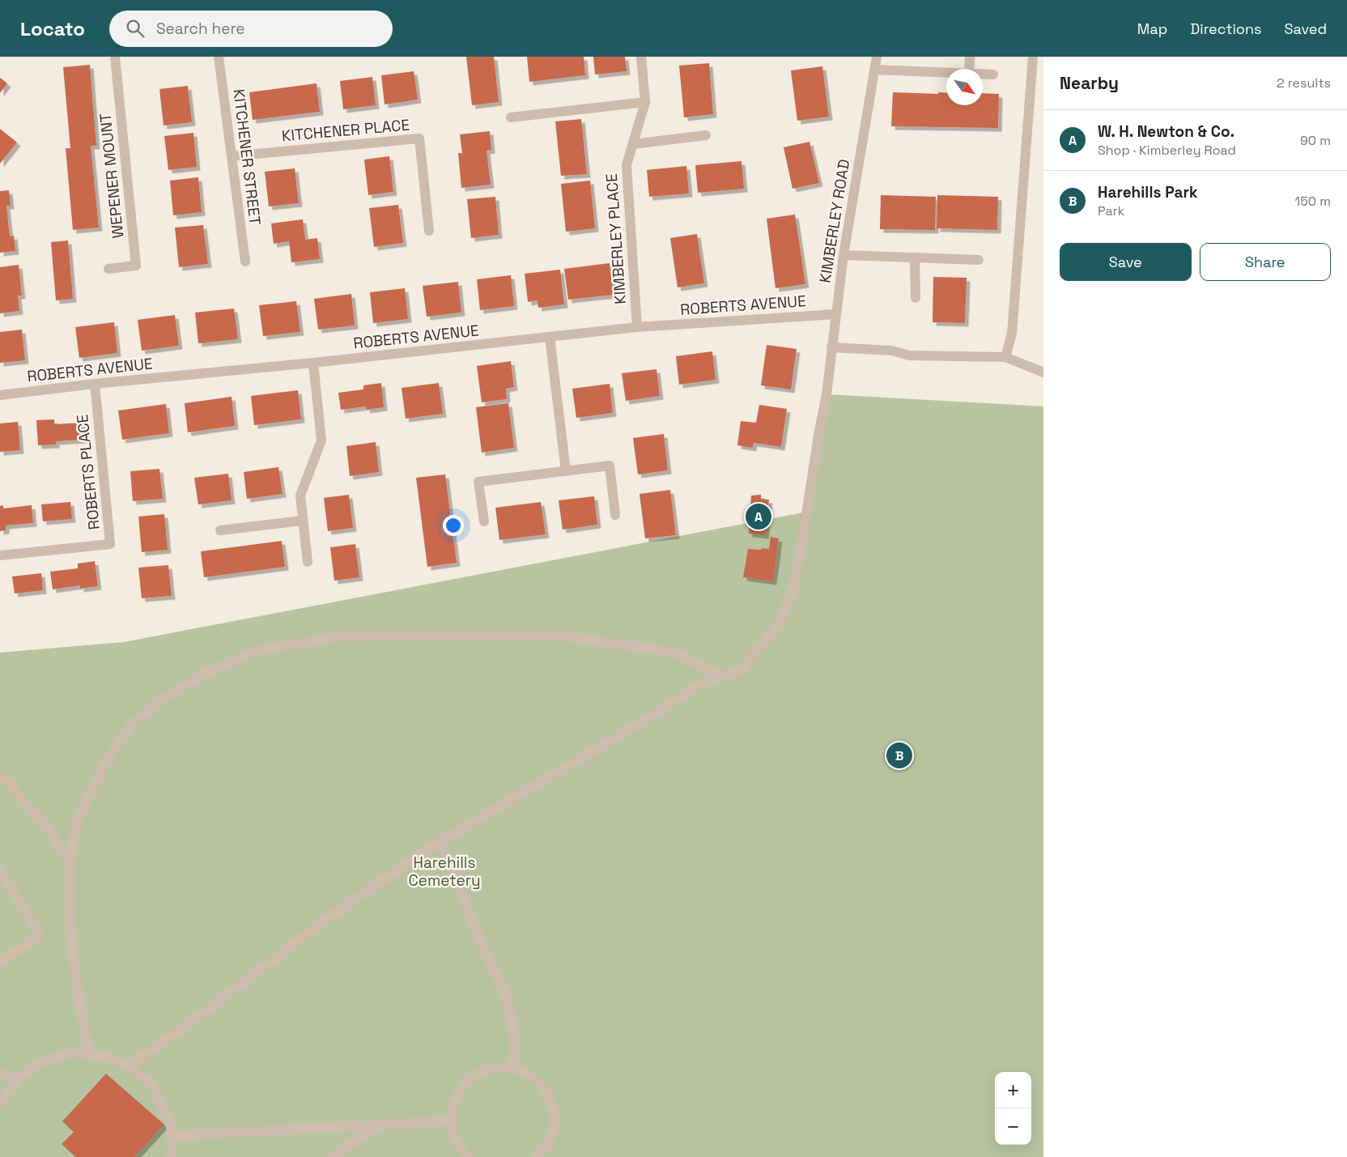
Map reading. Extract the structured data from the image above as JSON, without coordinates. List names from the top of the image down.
{
  "streets": {
    "street": [
      "KITCHENER PLACE",
      "KITCHENER STREET",
      "WEPENER MOUNT",
      "KIMBERLEY ROAD",
      "KIMBERLEY PLACE",
      "ROBERTS AVENUE",
      "ROBERTS PLACE"
    ]
  },
  "crossings": [
    ["KITCHENER PLACE", "KITCHENER STREET"],
    ["KIMBERLEY ROAD", "ROBERTS AVENUE"],
    ["KIMBERLEY PLACE", "ROBERTS AVENUE"],
    ["ROBERTS AVENUE", "ROBERTS PLACE"]
  ],
  "parks": ["Harehills Cemetery"],
  "north": "bottom right",
  "page": {
    "header": "Locato",
    "search": "Search here",
    "nav": ["Map", "Directions", "Saved"],
    "heading": ["Nearby", "2 results"],
    "list": [
      {
        "mark": "A",
        "name": "W. H. Newton & Co.",
        "note": "Shop · Kimberley Road",
        "value": "90 m"
      },
      {
        "mark": "B",
        "name": "Harehills Park",
        "note": "Park",
        "value": "150 m"
      }
    ],
    "buttons": ["Save", "Share"],
    "pins": ["A", "B"],
    "map_buttons": ["+", "−"]
  }
}
